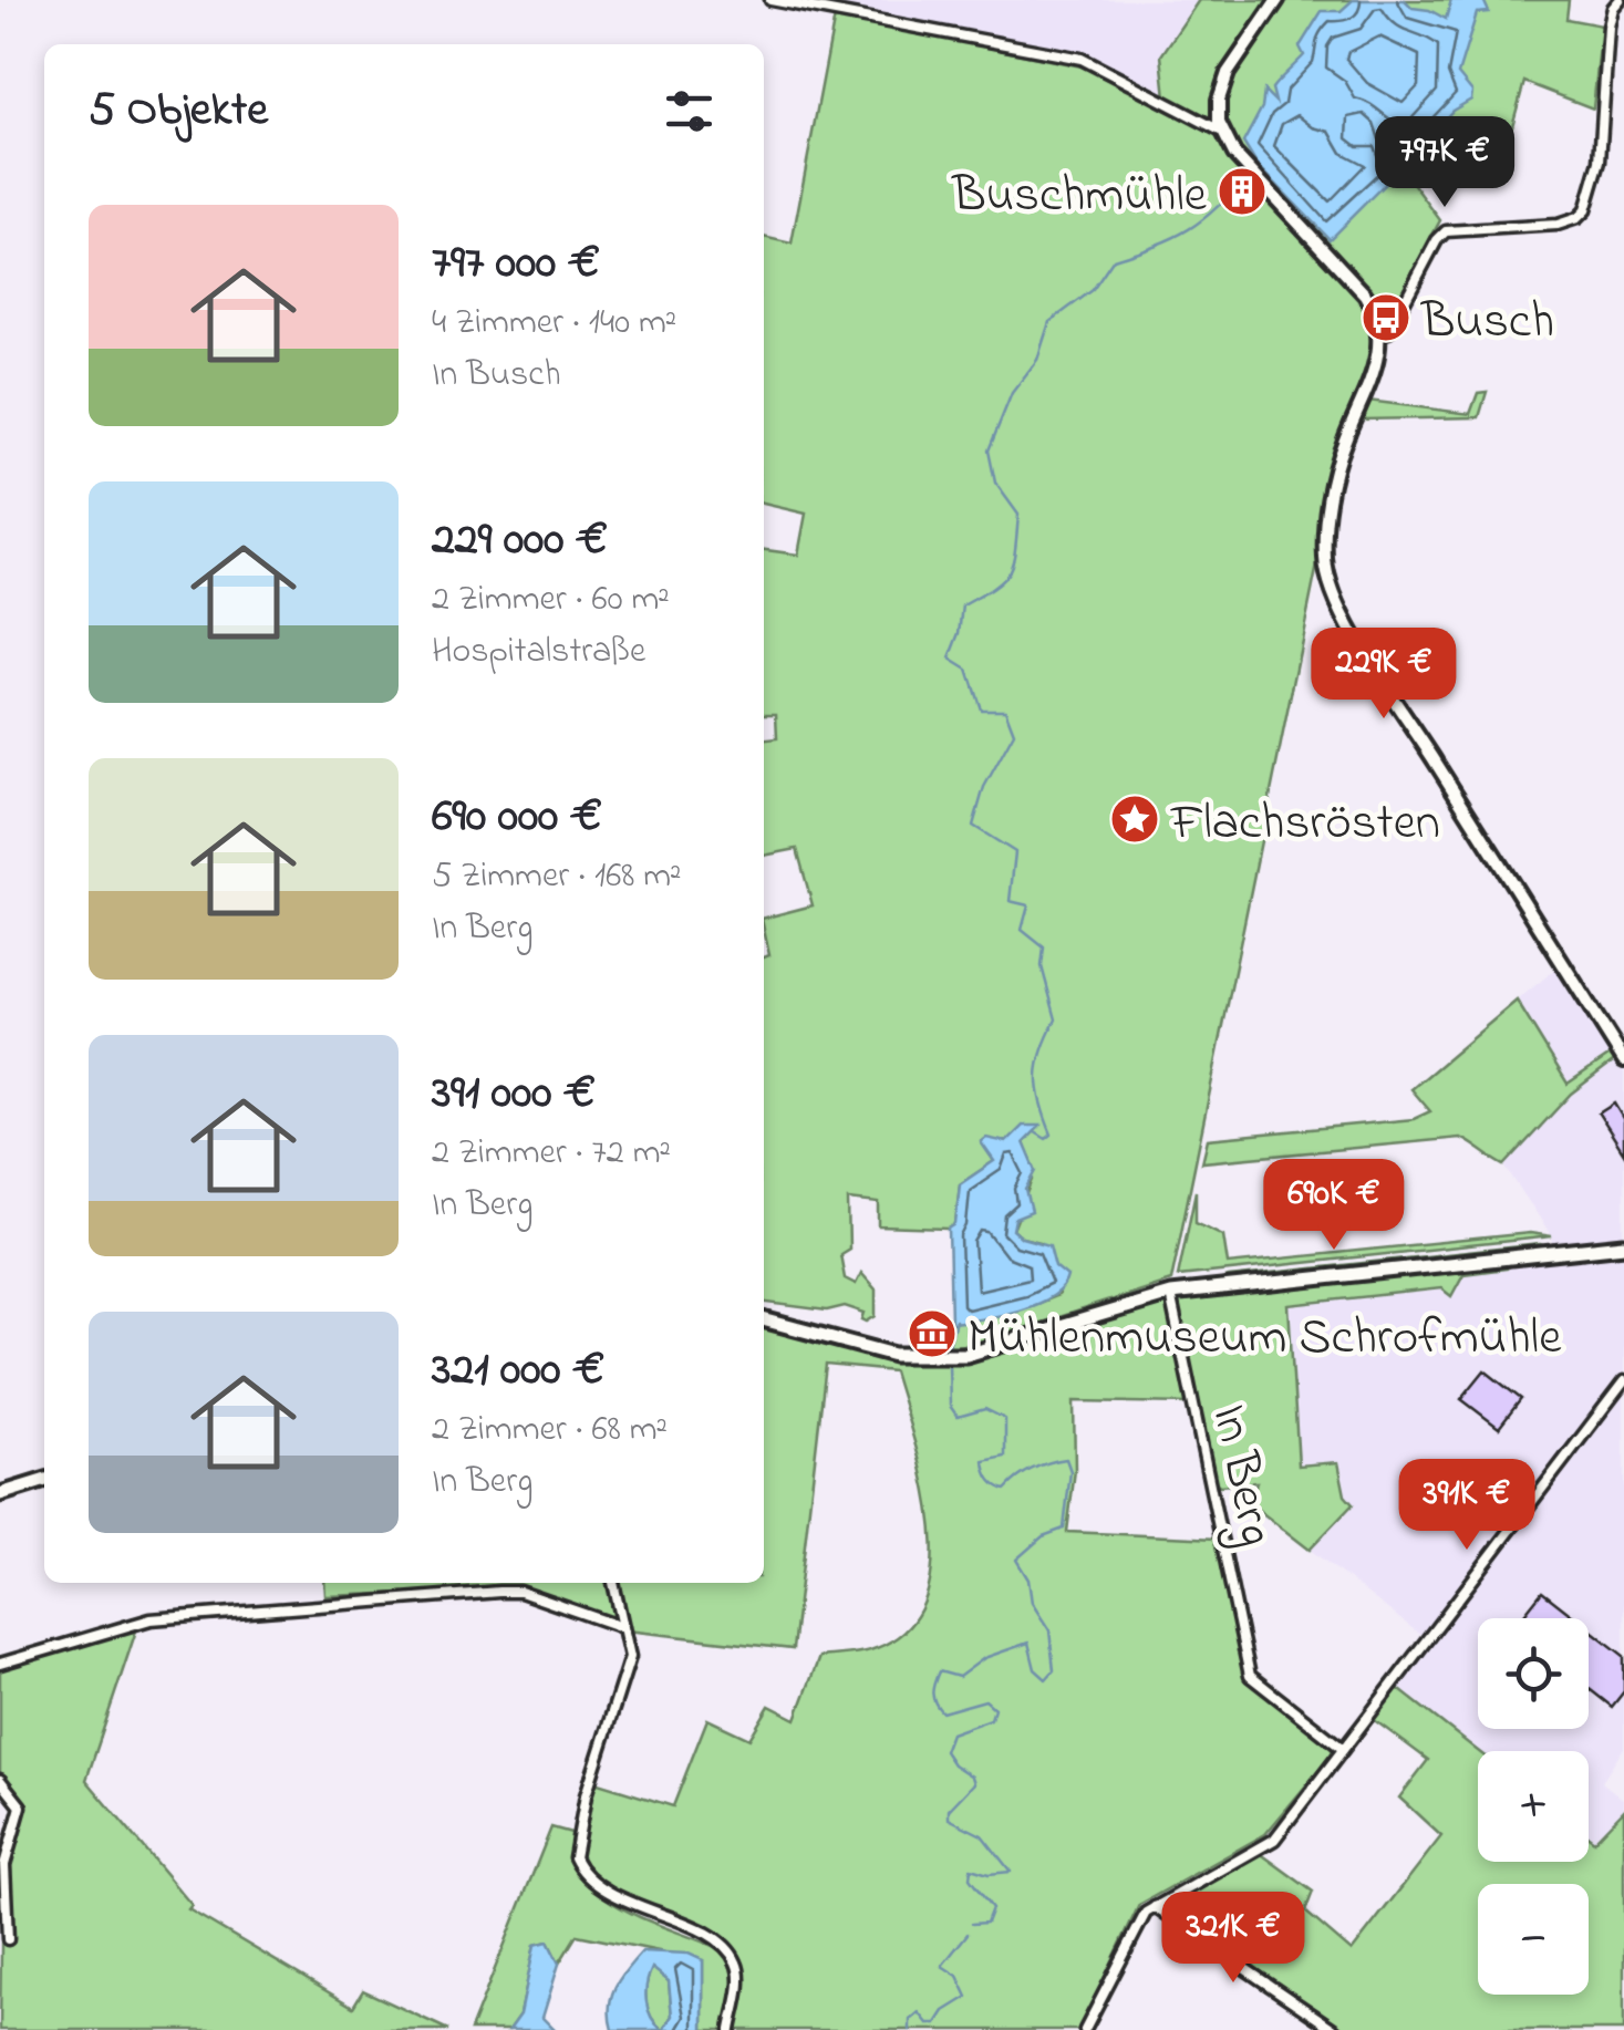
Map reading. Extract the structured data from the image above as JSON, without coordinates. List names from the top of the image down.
{
  "streets": {
    "street": ["In Berg"]
  },
  "places": {
    "building": ["Buschmühle"],
    "bus stop": ["Busch"],
    "place": ["Flachsrösten"],
    "museum": ["Mühlenmuseum Schrofmühle"]
  },
  "page": {
    "heading": "5 Objekte",
    "price": [
      "797K €",
      "229K €",
      "690K €",
      "391K €",
      "321K €"
    ],
    "list": [
      {
        "name": "797 000 €",
        "note": "4 Zimmer · 140 m² · In Busch"
      },
      {
        "name": "229 000 €",
        "note": "2 Zimmer · 60 m² · Hospitalstraße"
      },
      {
        "name": "690 000 €",
        "note": "5 Zimmer · 168 m² · In Berg"
      },
      {
        "name": "391 000 €",
        "note": "2 Zimmer · 72 m² · In Berg"
      },
      {
        "name": "321 000 €",
        "note": "2 Zimmer · 68 m² · In Berg"
      }
    ],
    "map_buttons": ["+", "−"]
  }
}
